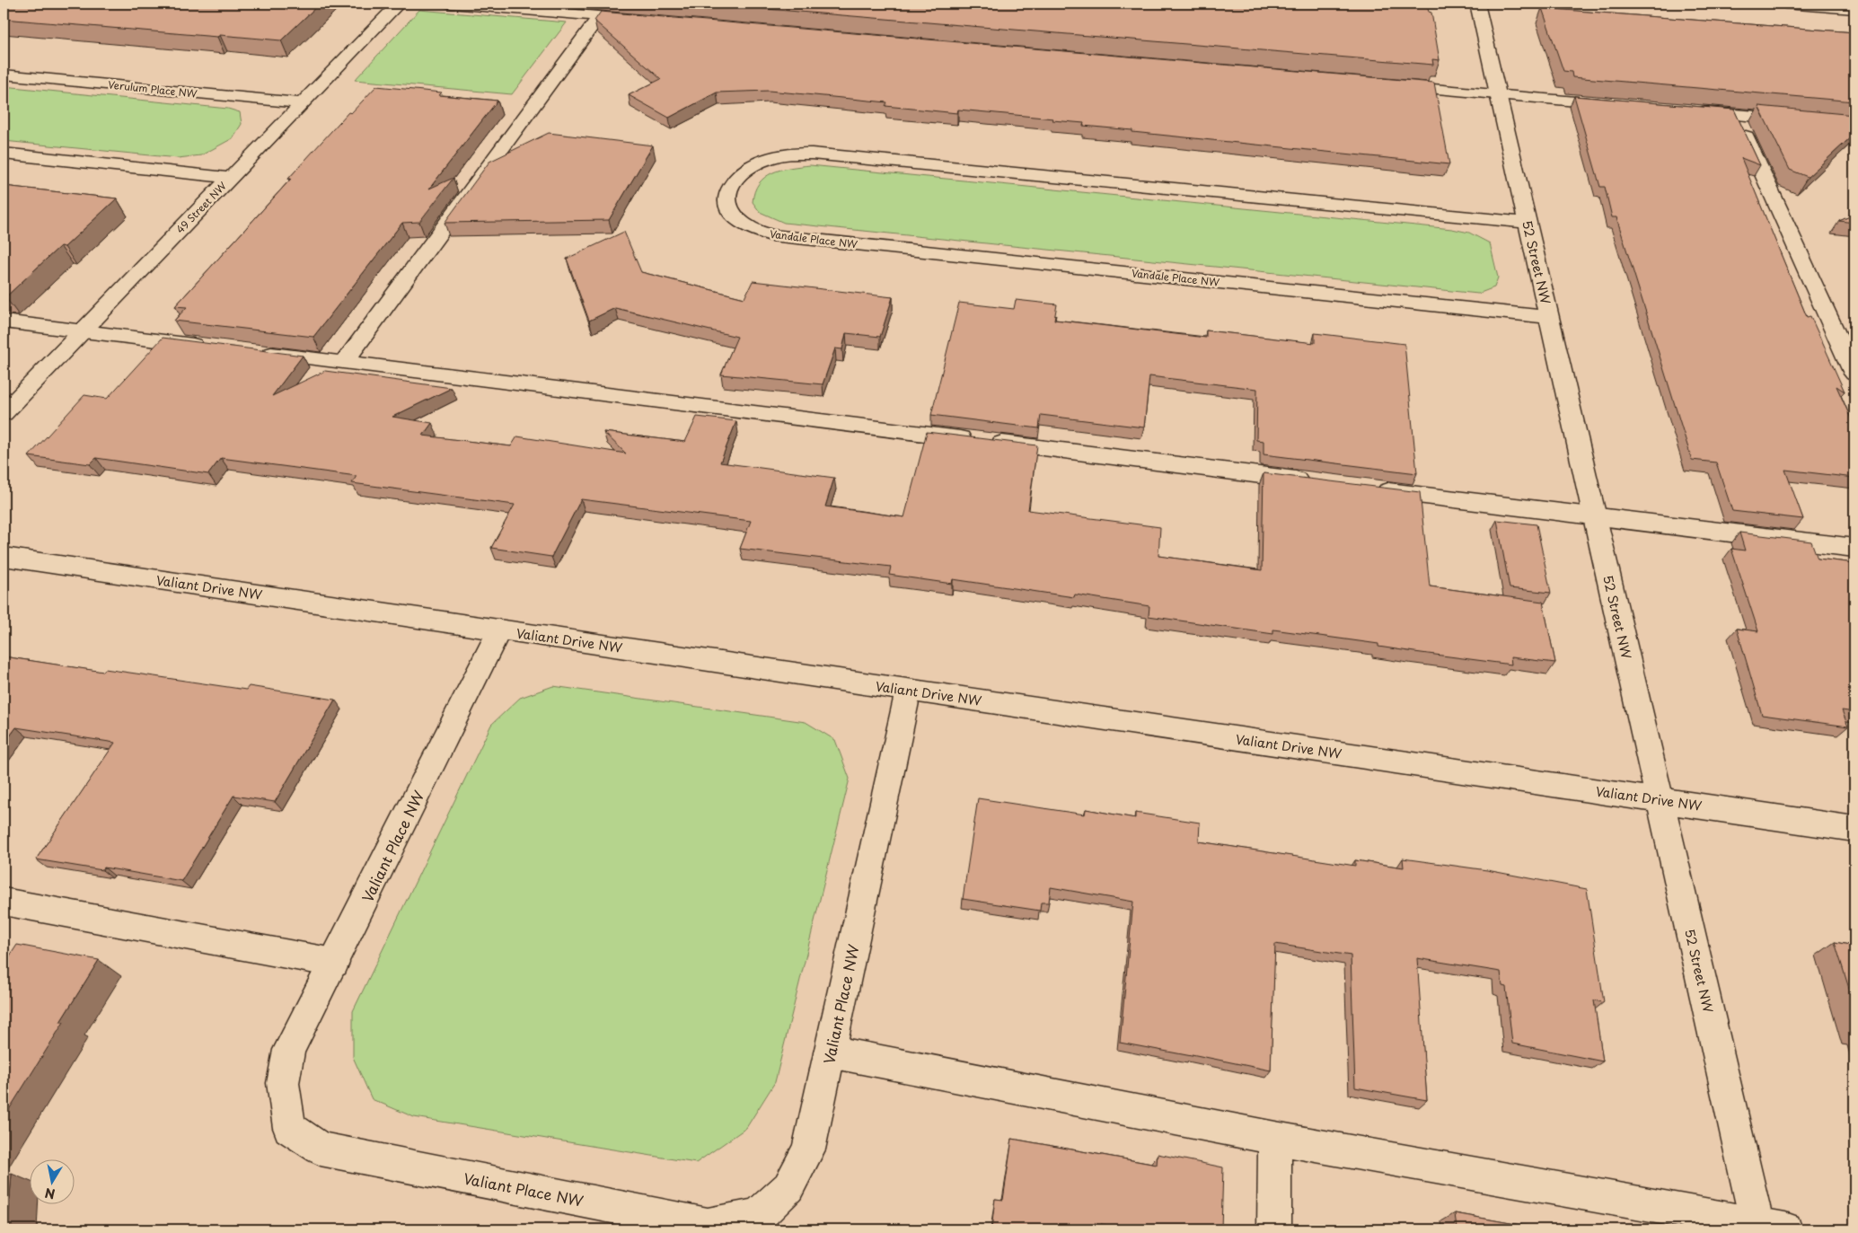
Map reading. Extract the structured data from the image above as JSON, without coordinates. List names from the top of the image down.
{
  "streets": {
    "street": [
      "Verulum Place NW",
      "49 Street NW",
      "Vandale Place NW",
      "52 Street NW",
      "Valiant Drive NW",
      "Valiant Place NW"
    ]
  },
  "crossings": [
    ["Verulum Place NW", "49 Street NW"],
    ["Vandale Place NW", "52 Street NW"],
    ["52 Street NW", "Valiant Drive NW"],
    ["Valiant Drive NW", "Valiant Place NW"]
  ],
  "north": "bottom"
}
